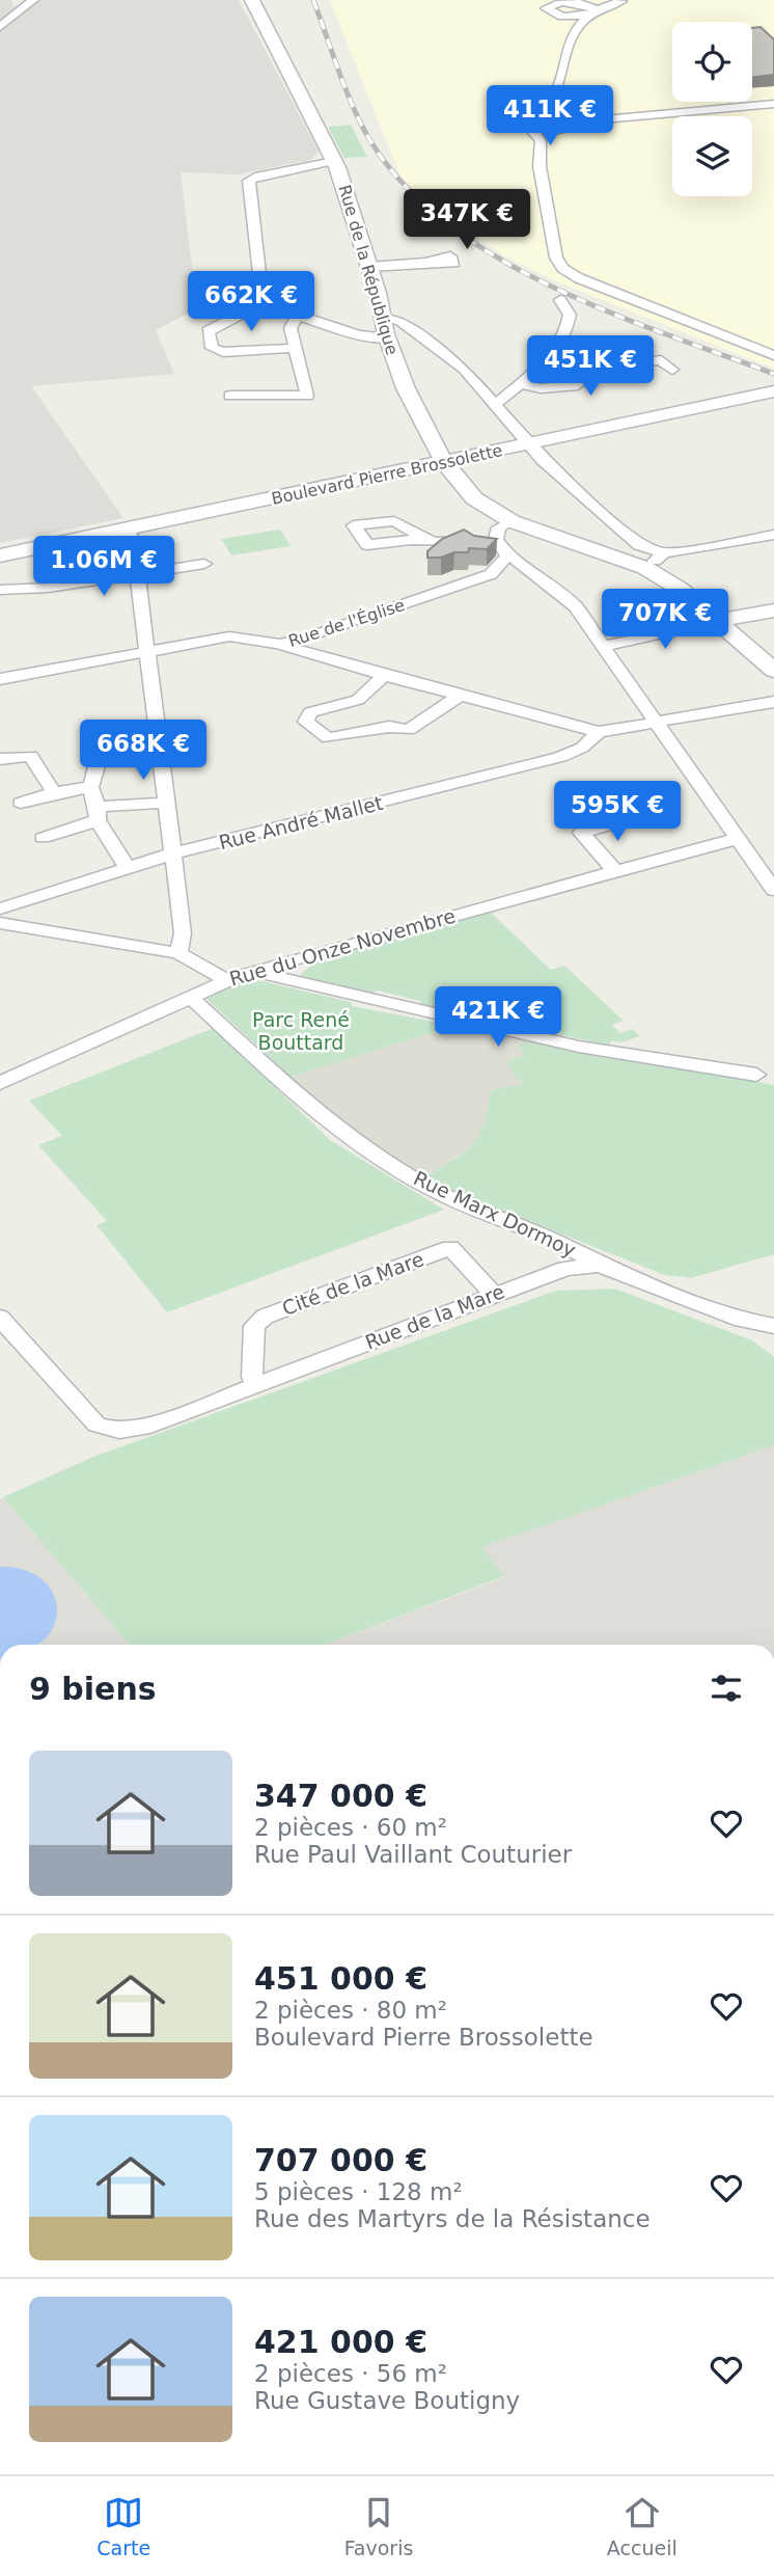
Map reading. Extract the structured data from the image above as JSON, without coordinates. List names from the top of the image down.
{
  "streets": {
    "street": [
      "Rue de la République",
      "Boulevard Pierre Brossolette",
      "Rue de l'Église",
      "Rue André Mallet",
      "Rue du Onze Novembre",
      "Rue Marx Dormoy",
      "Cité de la Mare",
      "Rue de la Mare"
    ]
  },
  "crossings": [
    ["Rue de la République", "Boulevard Pierre Brossolette"],
    ["Rue du Onze Novembre", "Rue Marx Dormoy"],
    ["Rue Marx Dormoy", "Rue de la Mare"],
    ["Cité de la Mare", "Rue de la Mare"]
  ],
  "parks": ["Parc René Bouttard"],
  "page": {
    "price": [
      "411K €",
      "347K €",
      "662K €",
      "451K €",
      "1.06M €",
      "707K €",
      "668K €",
      "595K €",
      "421K €"
    ],
    "heading": "9 biens",
    "list": [
      {
        "name": "347 000 €",
        "note": "2 pièces · 60 m² · Rue Paul Vaillant Couturier"
      },
      {
        "name": "451 000 €",
        "note": "2 pièces · 80 m² · Boulevard Pierre Brossolette"
      },
      {
        "name": "707 000 €",
        "note": "5 pièces · 128 m² · Rue des Martyrs de la Résistance"
      },
      {
        "name": "421 000 €",
        "note": "2 pièces · 56 m² · Rue Gustave Boutigny"
      }
    ],
    "tabs": ["Carte", "Favoris", "Accueil"]
  }
}
